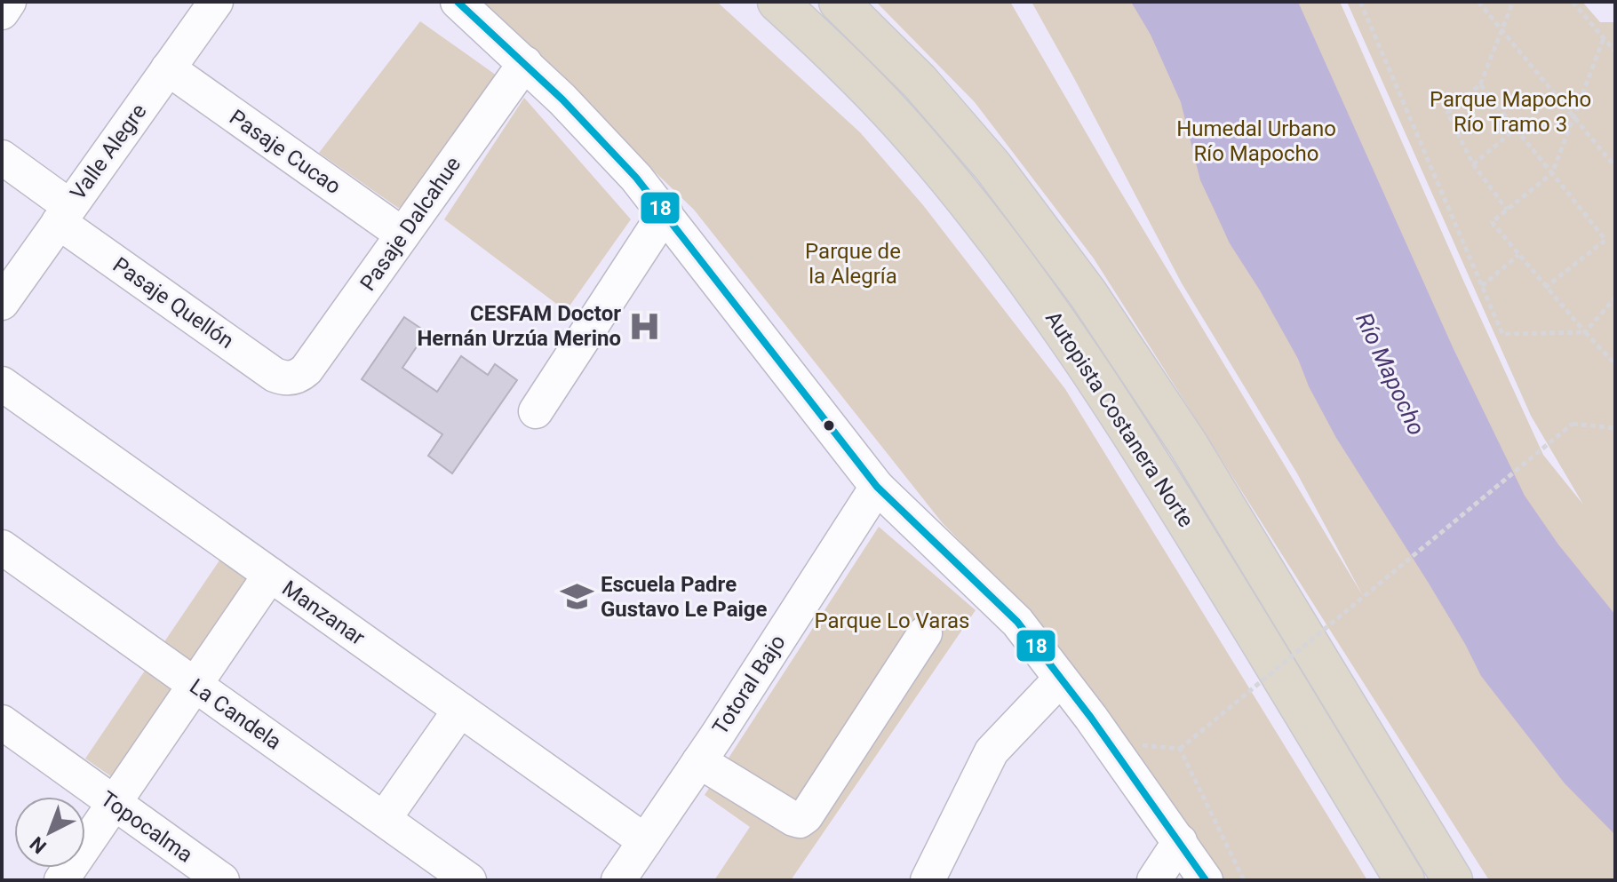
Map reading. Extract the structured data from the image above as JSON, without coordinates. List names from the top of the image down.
{
  "streets": {
    "highway": ["Autopista Costanera Norte"],
    "street": [
      "Valle Alegre",
      "Pasaje Cucao",
      "Pasaje Dalcahue",
      "Pasaje Quellón",
      "Manzanar",
      "Totoral Bajo",
      "La Candela",
      "Topocalma"
    ]
  },
  "crossings": [
    ["Valle Alegre", "Pasaje Cucao"],
    ["Valle Alegre", "Pasaje Quellón"],
    ["Pasaje Cucao", "Pasaje Dalcahue"],
    ["Pasaje Dalcahue", "Pasaje Quellón"],
    ["Manzanar", "Totoral Bajo"]
  ],
  "water": ["Río Mapocho"],
  "parks": [
    "Parque Mapocho Río Tramo 3",
    "Humedal Urbano Río Mapocho",
    "Parque de la Alegría",
    "Parque Lo Varas"
  ],
  "places": {
    "hospital": ["CESFAM Doctor Hernán Urzúa Merino"],
    "school or university": ["Escuela Padre Gustavo Le Paige"]
  },
  "lines": ["transit line 18"],
  "north": "bottom left"
}
